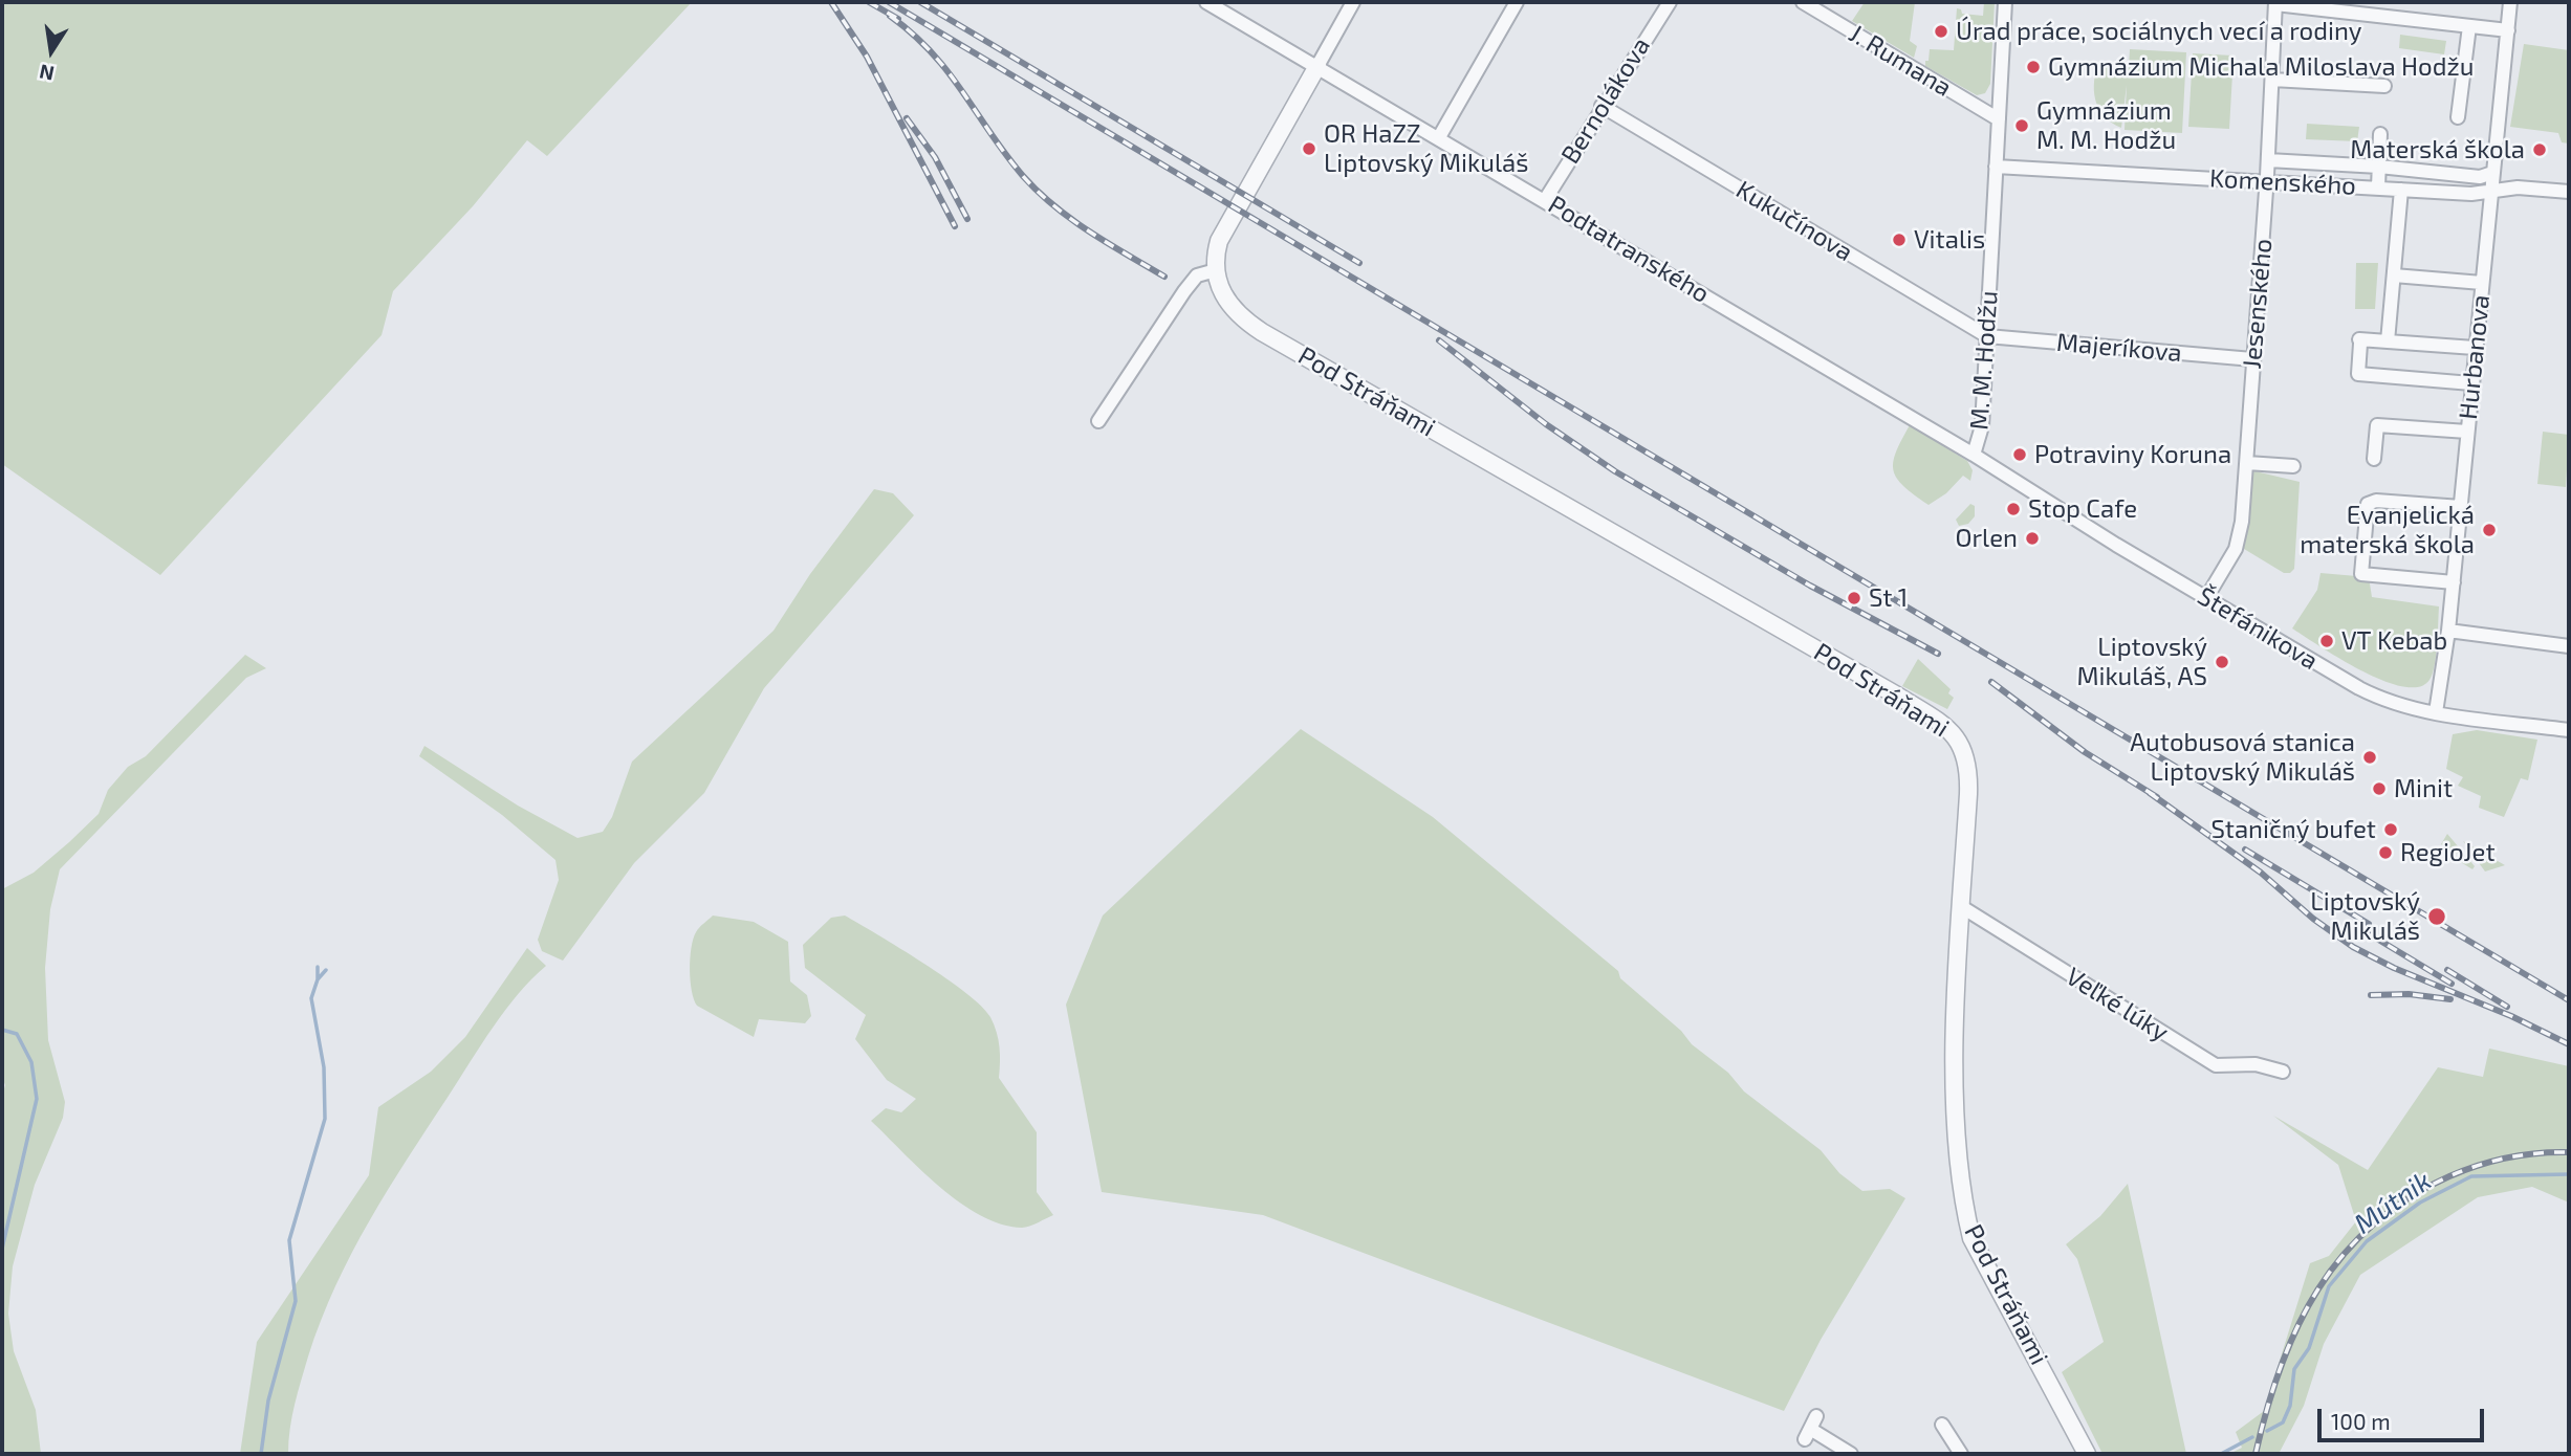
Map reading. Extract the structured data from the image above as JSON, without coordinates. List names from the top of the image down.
{
  "streets": {
    "street": [
      "J. Rumana",
      "Bernolákova",
      "Komenského",
      "Kukučínova",
      "Podtatranského",
      "Jesenského",
      "Majeríkova",
      "Hurbanova",
      "M. M. Hodžu",
      "Pod Stráňami",
      "Štefánikova",
      "Veľké lúky"
    ]
  },
  "crossings": [
    ["J. Rumana", "M. M. Hodžu"],
    ["Bernolákova", "Kukučínova"],
    ["Bernolákova", "Podtatranského"],
    ["Komenského", "Jesenského"],
    ["Komenského", "Hurbanova"],
    ["Komenského", "M. M. Hodžu"],
    ["Kukučínova", "Majeríkova"],
    ["Kukučínova", "M. M. Hodžu"],
    ["Podtatranského", "M. M. Hodžu"],
    ["Podtatranského", "Štefánikova"],
    ["Jesenského", "Majeríkova"],
    ["Jesenského", "Štefánikova"],
    ["Majeríkova", "M. M. Hodžu"],
    ["Hurbanova", "Štefánikova"],
    ["M. M. Hodžu", "Štefánikova"],
    ["Pod Stráňami", "Veľké lúky"]
  ],
  "water": ["Mútnik"],
  "places": [
    "Úrad práce, sociálnych vecí a rodiny",
    "Gymnázium Michala Miloslava Hodžu",
    "Gymnázium M. M. Hodžu",
    "OR HaZZ Liptovský Mikuláš",
    "Materská škola",
    "Vitalis",
    "Potraviny Koruna",
    "Stop Cafe",
    "Evanjelická materská škola",
    "Orlen",
    "St 1",
    "VT Kebab",
    "Liptovský Mikuláš, AS",
    "Autobusová stanica Liptovský Mikuláš",
    "Minit",
    "Staničný bufet",
    "RegioJet",
    "Liptovský Mikuláš"
  ],
  "scale_bar": "100 m",
  "north": "bottom"
}
